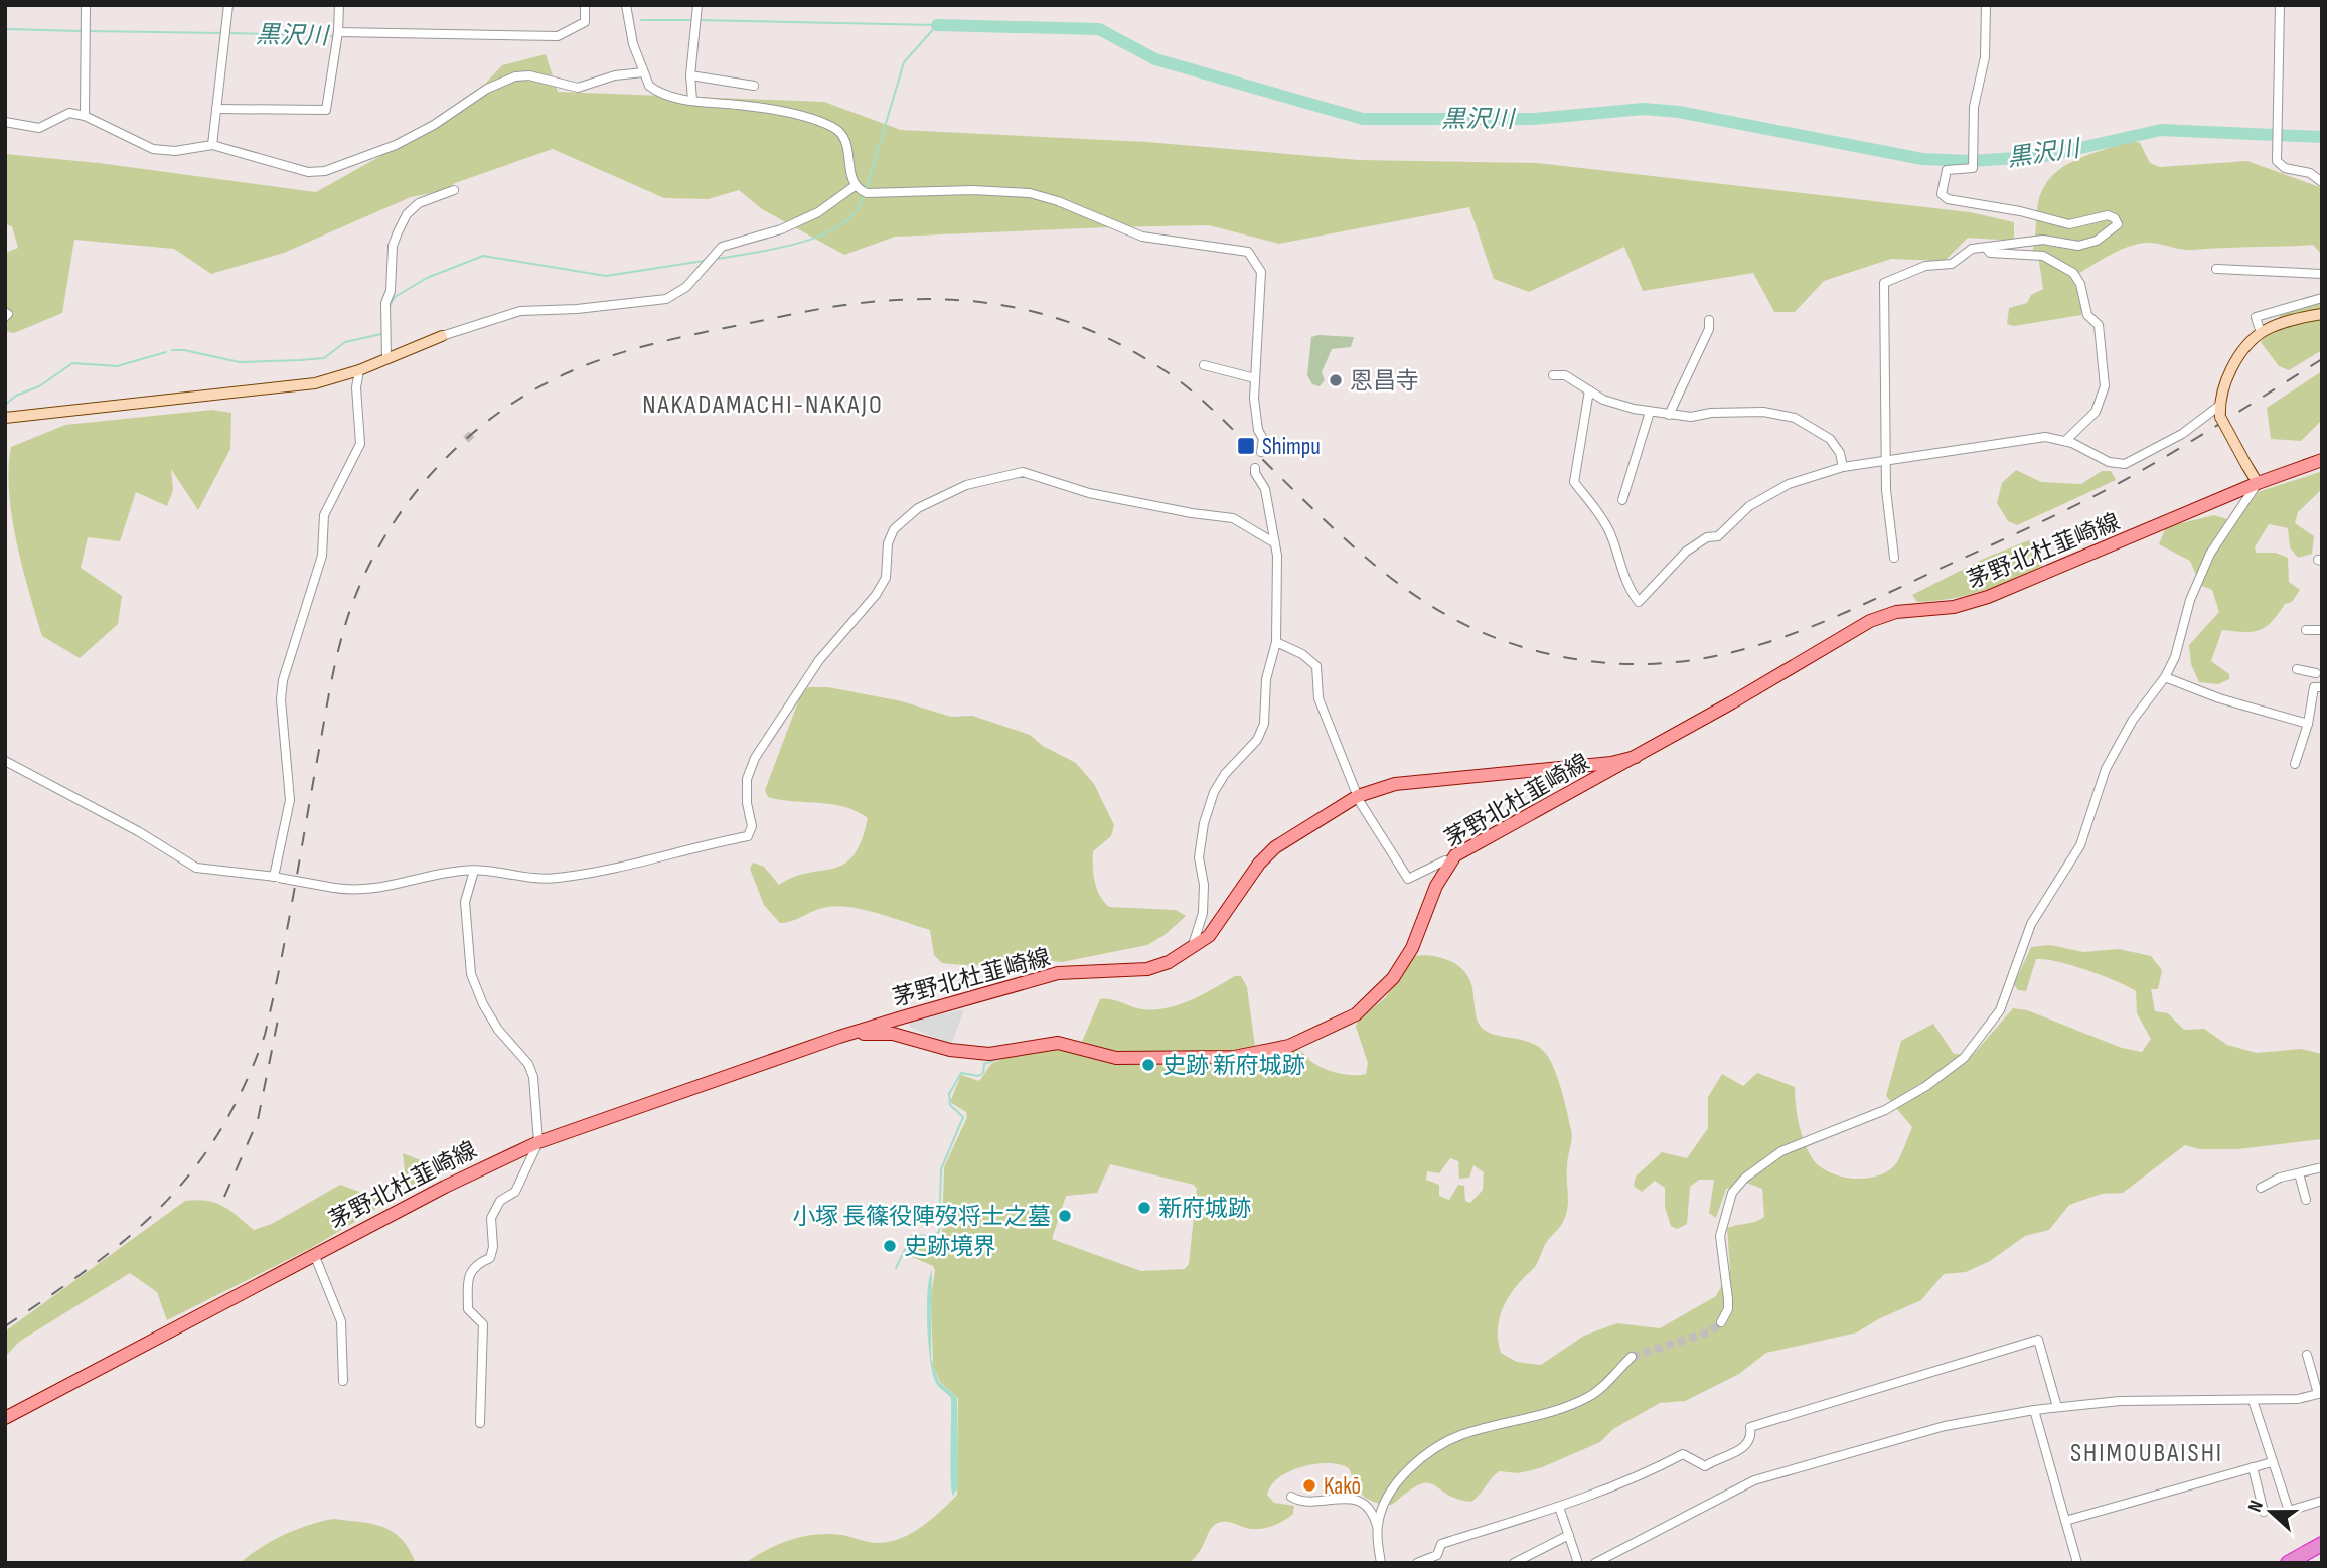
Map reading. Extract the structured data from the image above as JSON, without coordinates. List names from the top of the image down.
{
  "streets": {
    "main road": ["茅野北杜韮崎線"]
  },
  "districts": ["NAKADAMACHI-NAKAJO", "SHIMOUBAISHI"],
  "water": ["黒沢川"],
  "places": {
    "other": [
      "恩昌寺",
      "史跡 新府城跡",
      "新府城跡",
      "小塚 長篠役陣歿将士之墓",
      "史跡境界",
      "Kakō"
    ],
    "transit": ["Shimpu"]
  },
  "north": "left"
}
